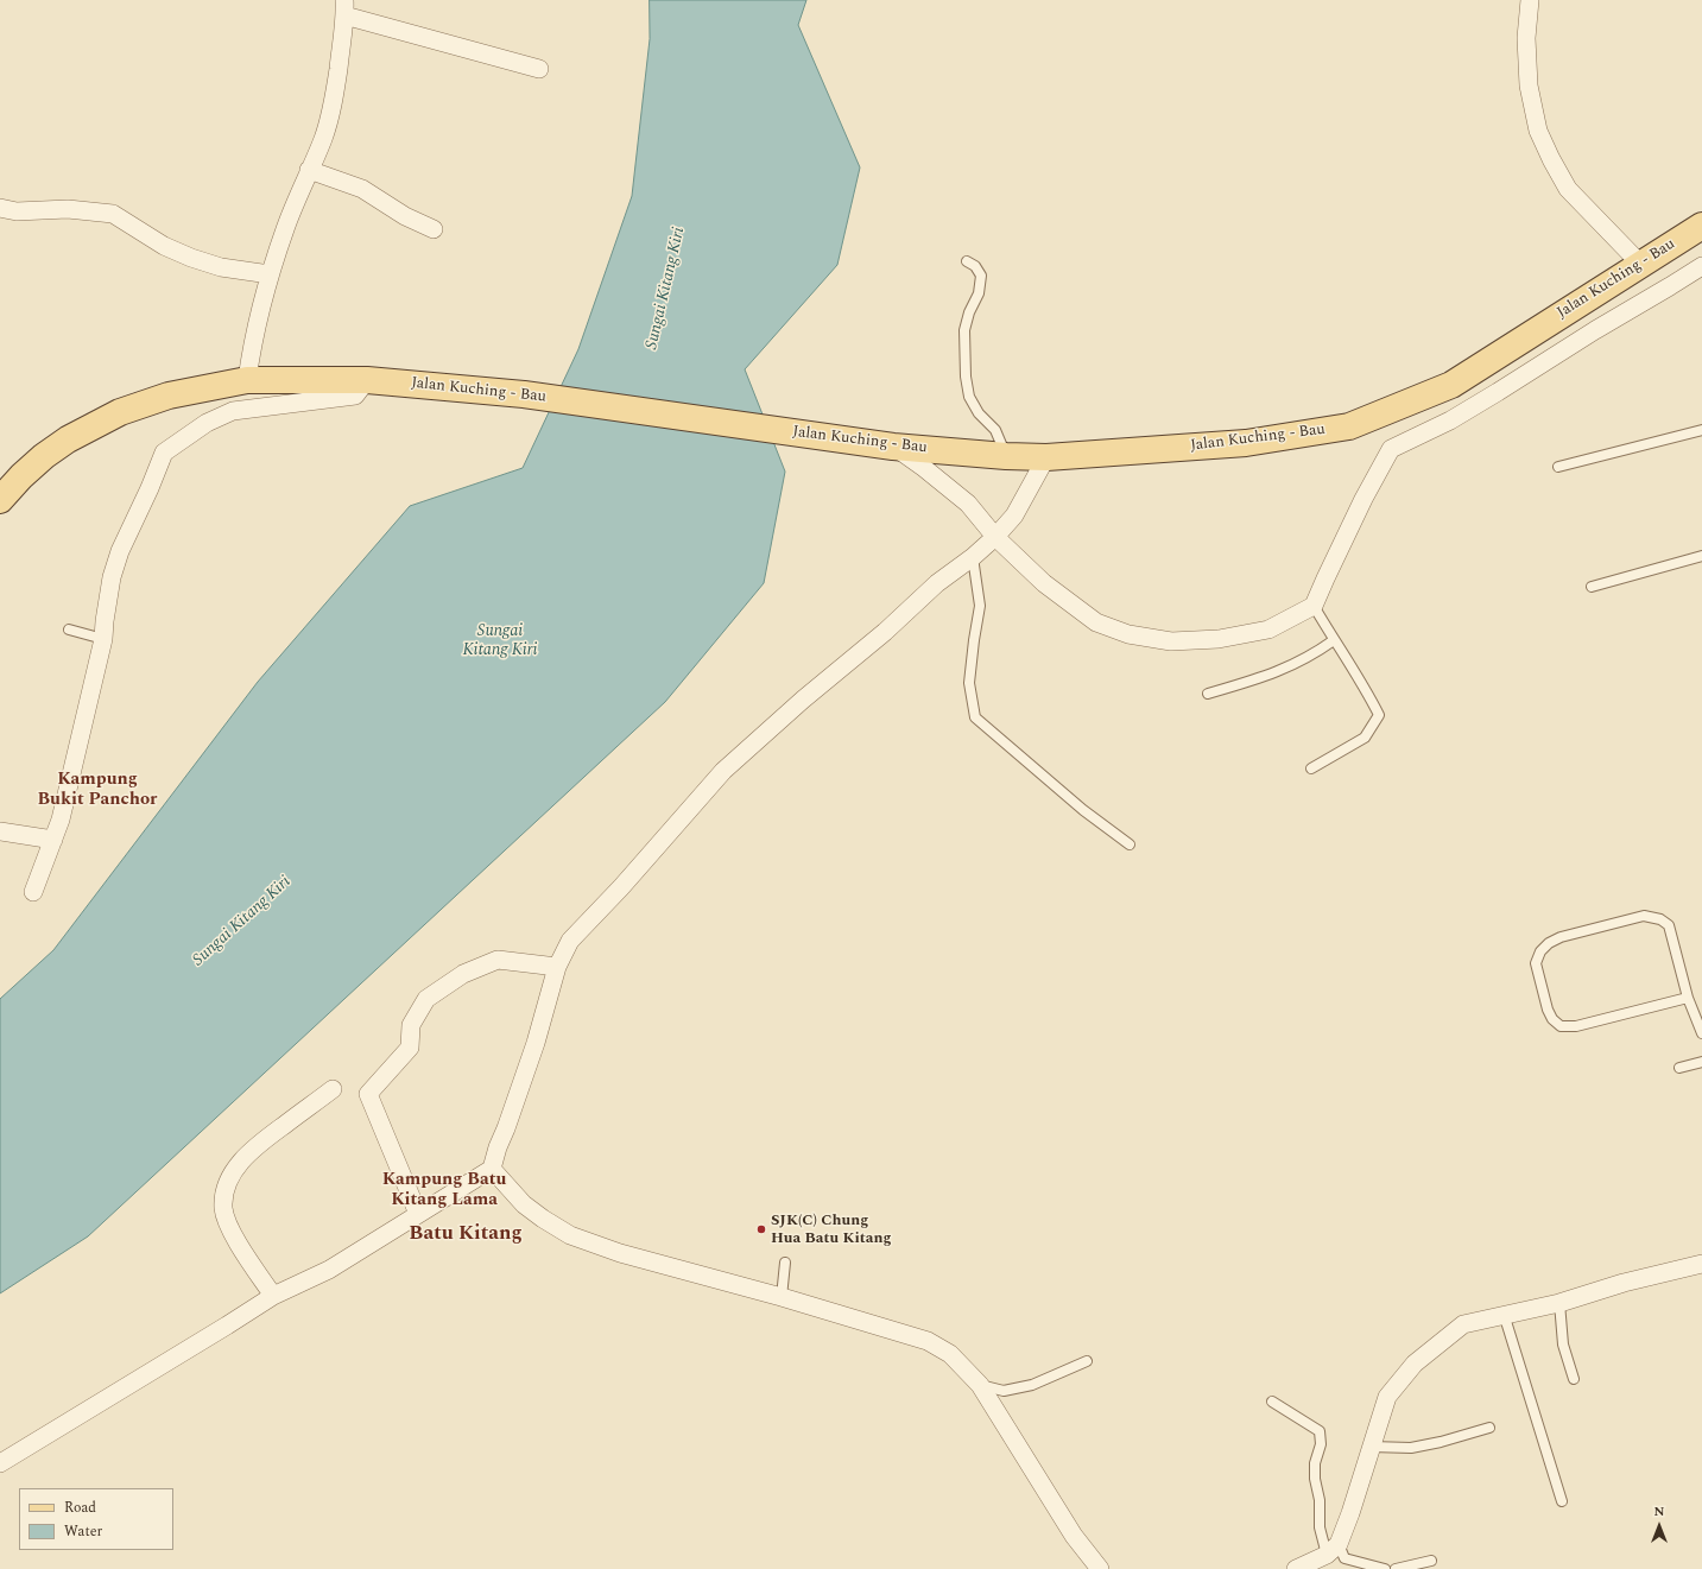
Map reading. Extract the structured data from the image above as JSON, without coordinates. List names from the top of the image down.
{
  "streets": {
    "main road": ["Jalan Kuching - Bau"]
  },
  "districts": ["Kampung Bukit Panchor", "Kampung Batu Kitang Lama", "Batu Kitang"],
  "water": ["Sungai Kitang Kiri"],
  "places": ["SJK(C) Chung Hua Batu Kitang"],
  "legend": ["Road", "Water"],
  "north": "top"
}
